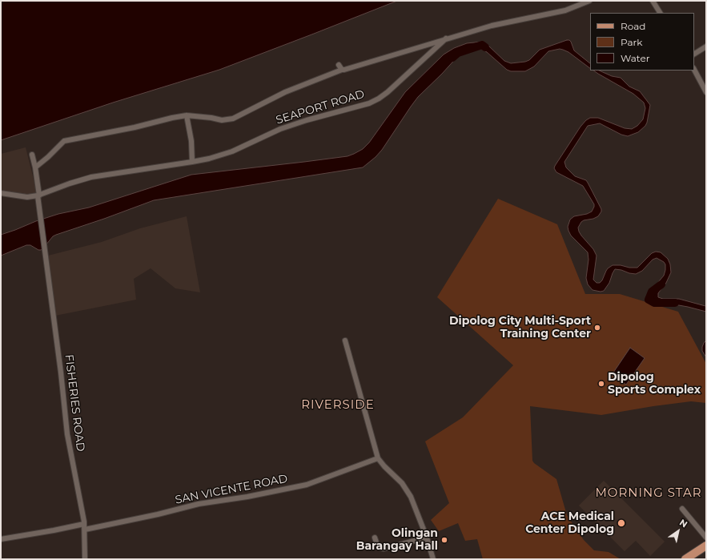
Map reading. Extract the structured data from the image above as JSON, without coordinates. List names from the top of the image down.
{
  "streets": {
    "street": ["SEAPORT ROAD", "FISHERIES ROAD", "SAN VICENTE ROAD"]
  },
  "crossings": [
    ["SEAPORT ROAD", "FISHERIES ROAD"],
    ["FISHERIES ROAD", "SAN VICENTE ROAD"]
  ],
  "districts": ["RIVERSIDE", "MORNING STAR"],
  "places": [
    "Dipolog City Multi-Sport Training Center",
    "Dipolog Sports Complex",
    "ACE Medical Center Dipolog",
    "Olingan Barangay Hall"
  ],
  "legend": ["Road", "Park", "Water"],
  "north": "top right"
}
